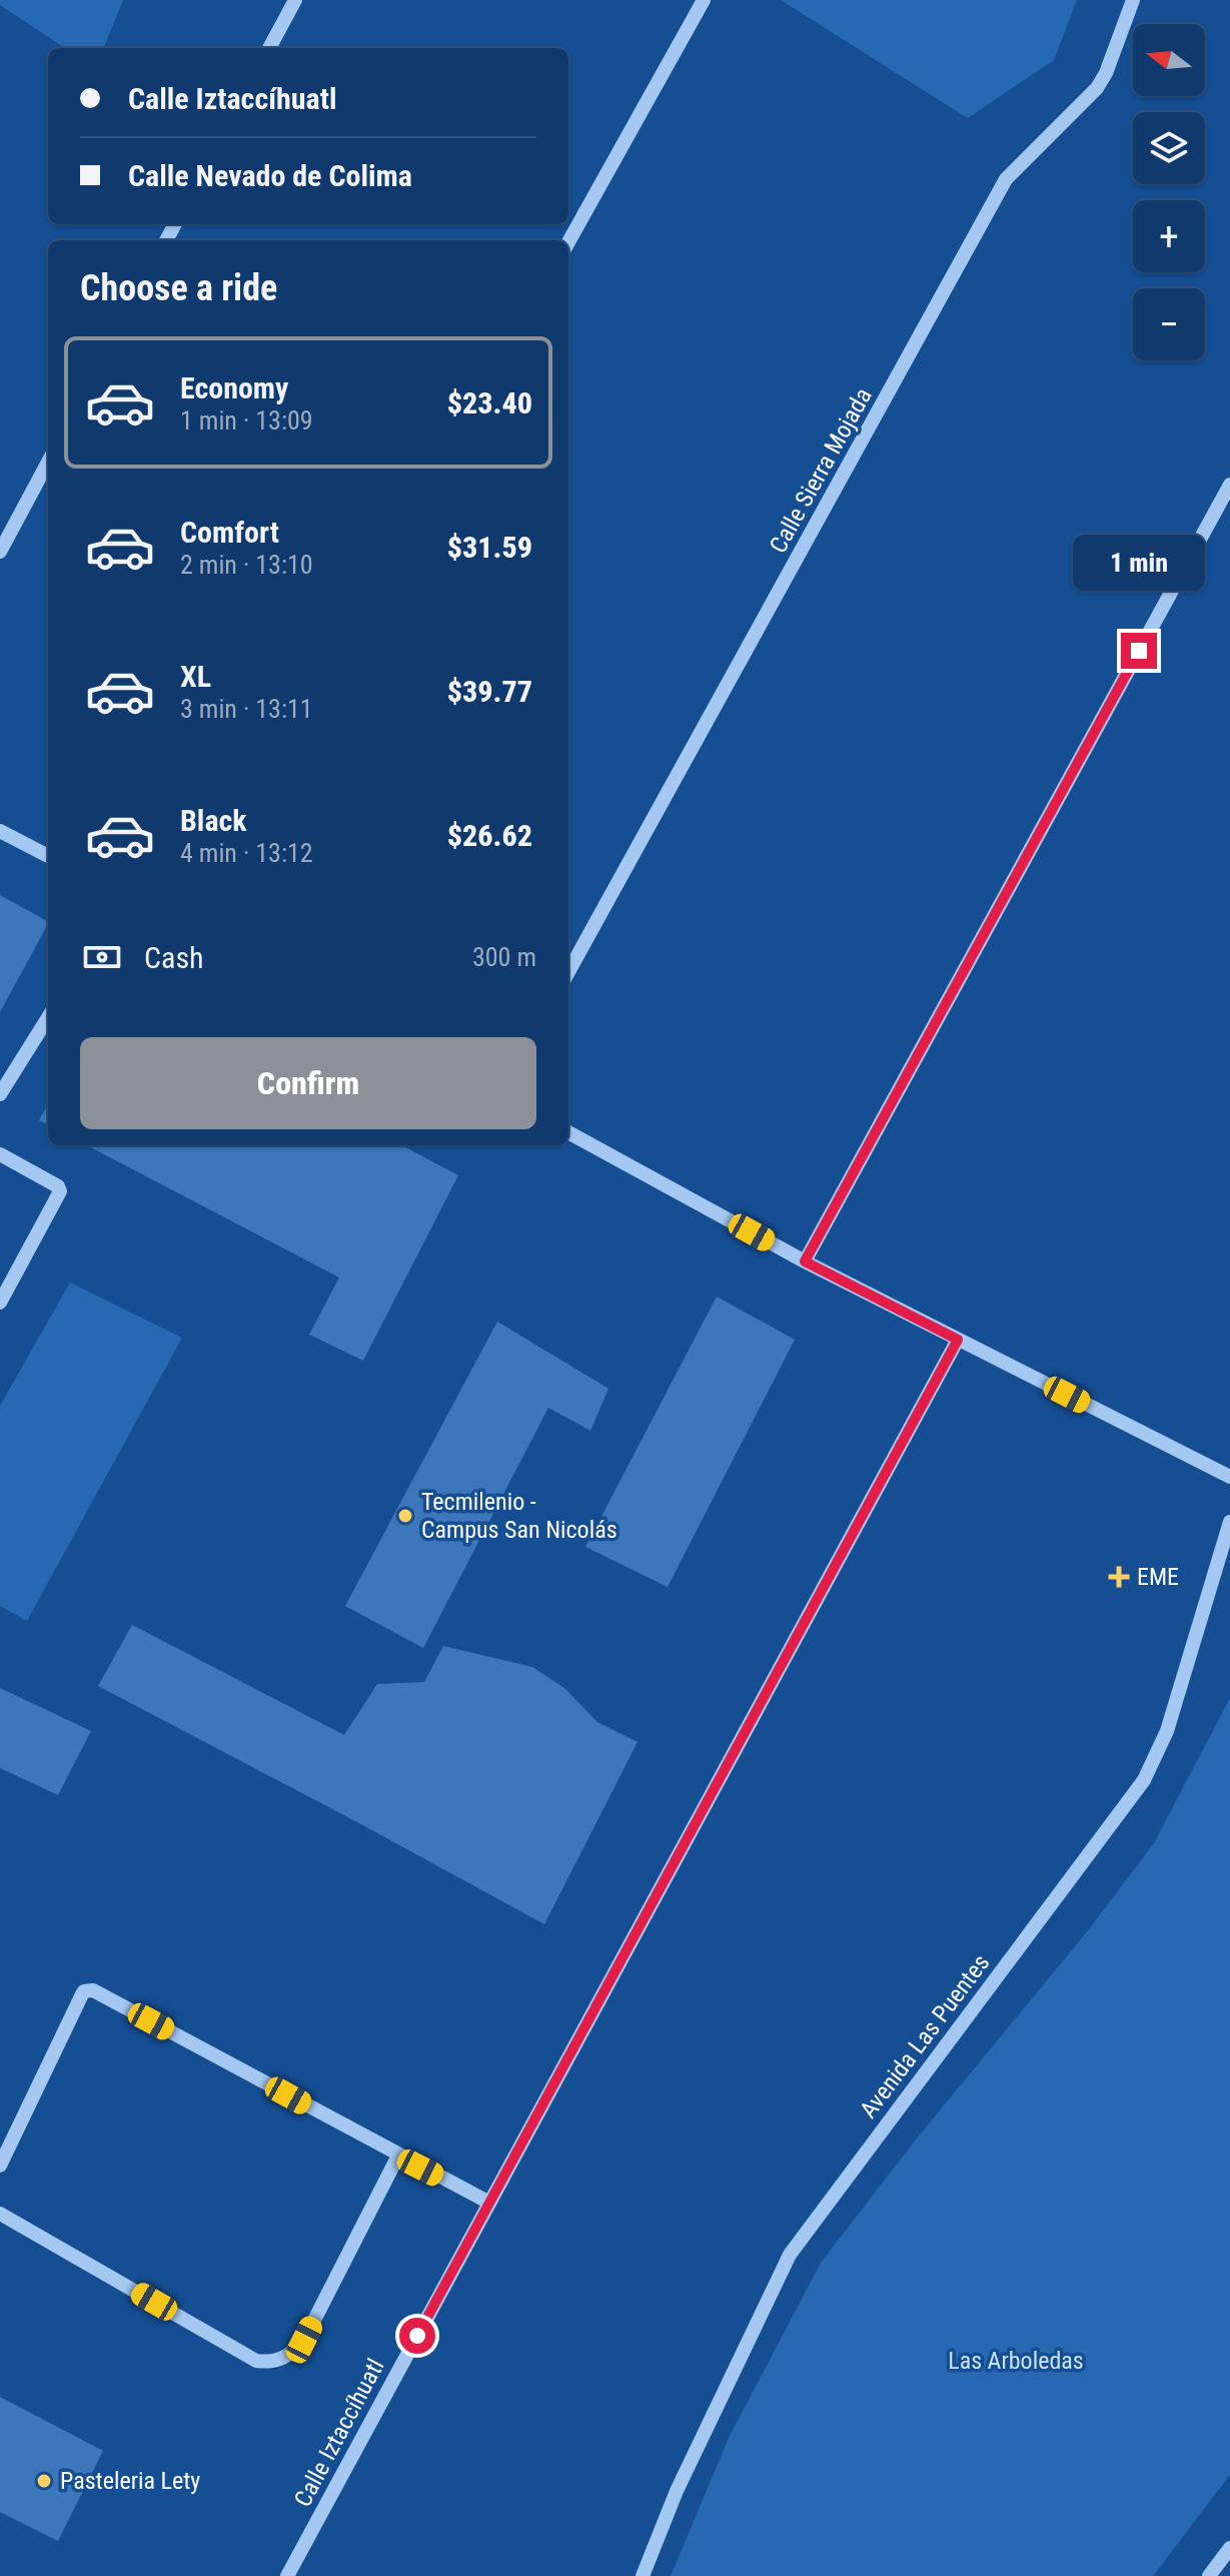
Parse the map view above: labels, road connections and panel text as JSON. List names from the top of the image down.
{
  "streets": {
    "street": ["Calle Sierra Mojada", "Avenida Las Puentes", "Calle Iztaccíhuatl"]
  },
  "parks": ["Las Arboledas"],
  "places": {
    "other": ["Tecmilenio - Campus San Nicolás", "Pasteleria Lety"],
    "health": ["EME"]
  },
  "north": "left",
  "page": {
    "map_buttons": ["+", "−"],
    "banner": ["Calle Iztaccíhuatl", "Calle Nevado de Colima"],
    "heading": "Choose a ride",
    "list": [
      {
        "name": "Economy",
        "note": "1 min · 13:09",
        "value": "$23.40"
      },
      {
        "name": "Comfort",
        "note": "2 min · 13:10",
        "value": "$31.59"
      },
      {
        "name": "XL",
        "note": "3 min · 13:11",
        "value": "$39.77"
      },
      {
        "name": "Black",
        "note": "4 min · 13:12",
        "value": "$26.62"
      }
    ],
    "bubble": "1 min",
    "pay": ["Cash", "300 m"],
    "buttons": "Confirm"
  }
}
